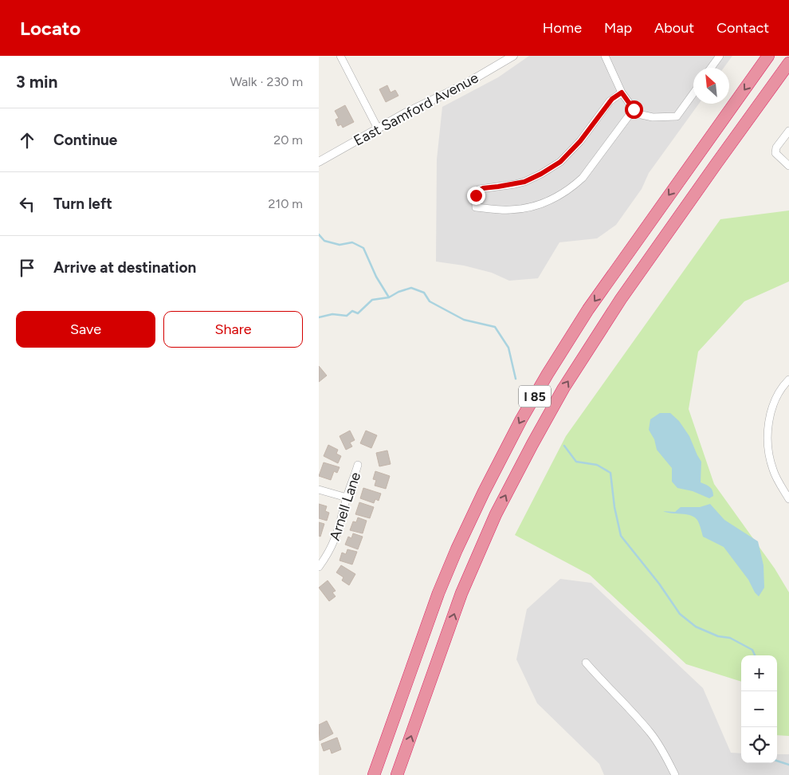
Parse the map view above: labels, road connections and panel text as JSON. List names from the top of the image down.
{
  "streets": {
    "highway": ["I 85"],
    "street": ["East Samford Avenue", "Arnell Lane"]
  },
  "north": "top left",
  "page": {
    "header": "Locato",
    "nav": [
      "Home",
      "Map",
      "About",
      "Contact"
    ],
    "heading": ["3 min", "Walk · 230 m"],
    "list": [
      ["Continue", "20 m"],
      ["Turn left", "210 m"],
      "Arrive at destination"
    ],
    "buttons": ["Save", "Share"],
    "map_buttons": ["+", "−"]
  }
}
